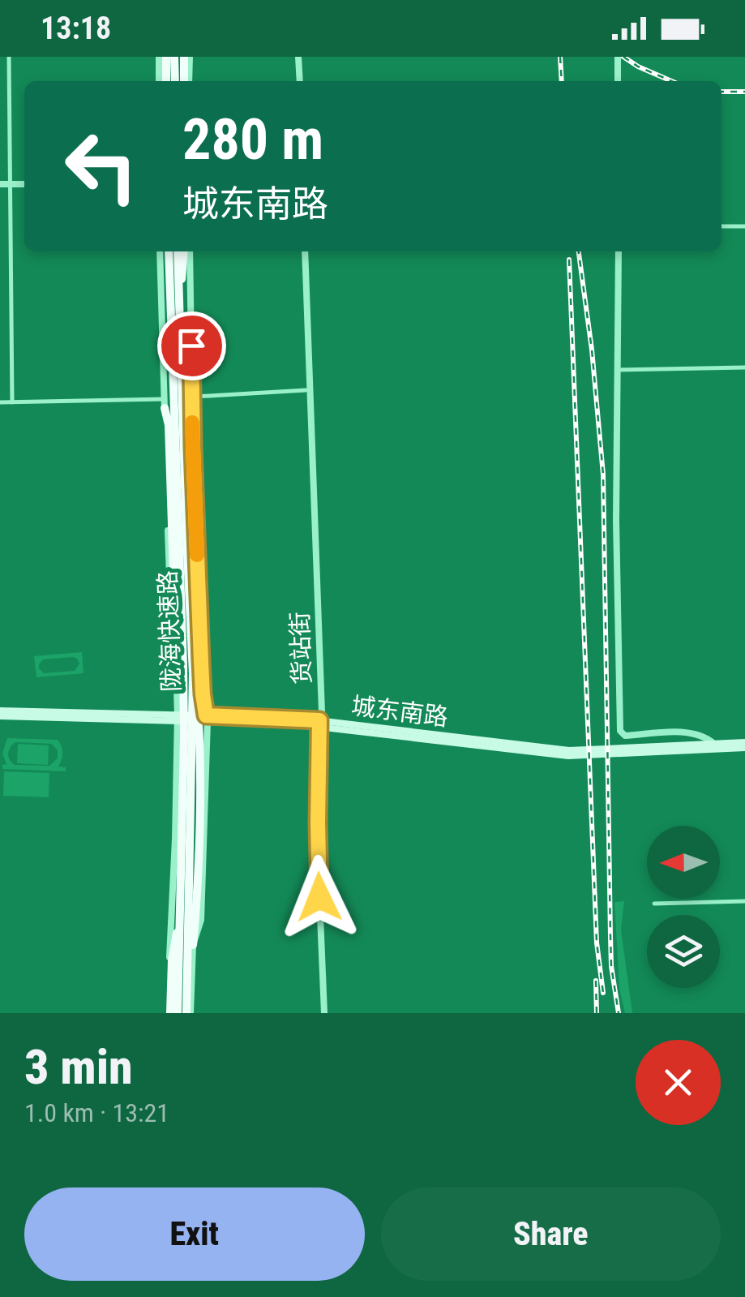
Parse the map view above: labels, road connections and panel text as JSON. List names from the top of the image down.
{
  "streets": {
    "highway": ["陇海快速路"],
    "main road": ["城东南路"],
    "street": ["货站街"]
  },
  "crossings": [
    ["货站街", "城东南路"]
  ],
  "north": "left",
  "page": {
    "status": "13:18",
    "turn": ["280 m", "城东南路"],
    "heading": ["3 min", "1.0 km · 13:21"],
    "buttons": ["Exit", "Share"]
  }
}
